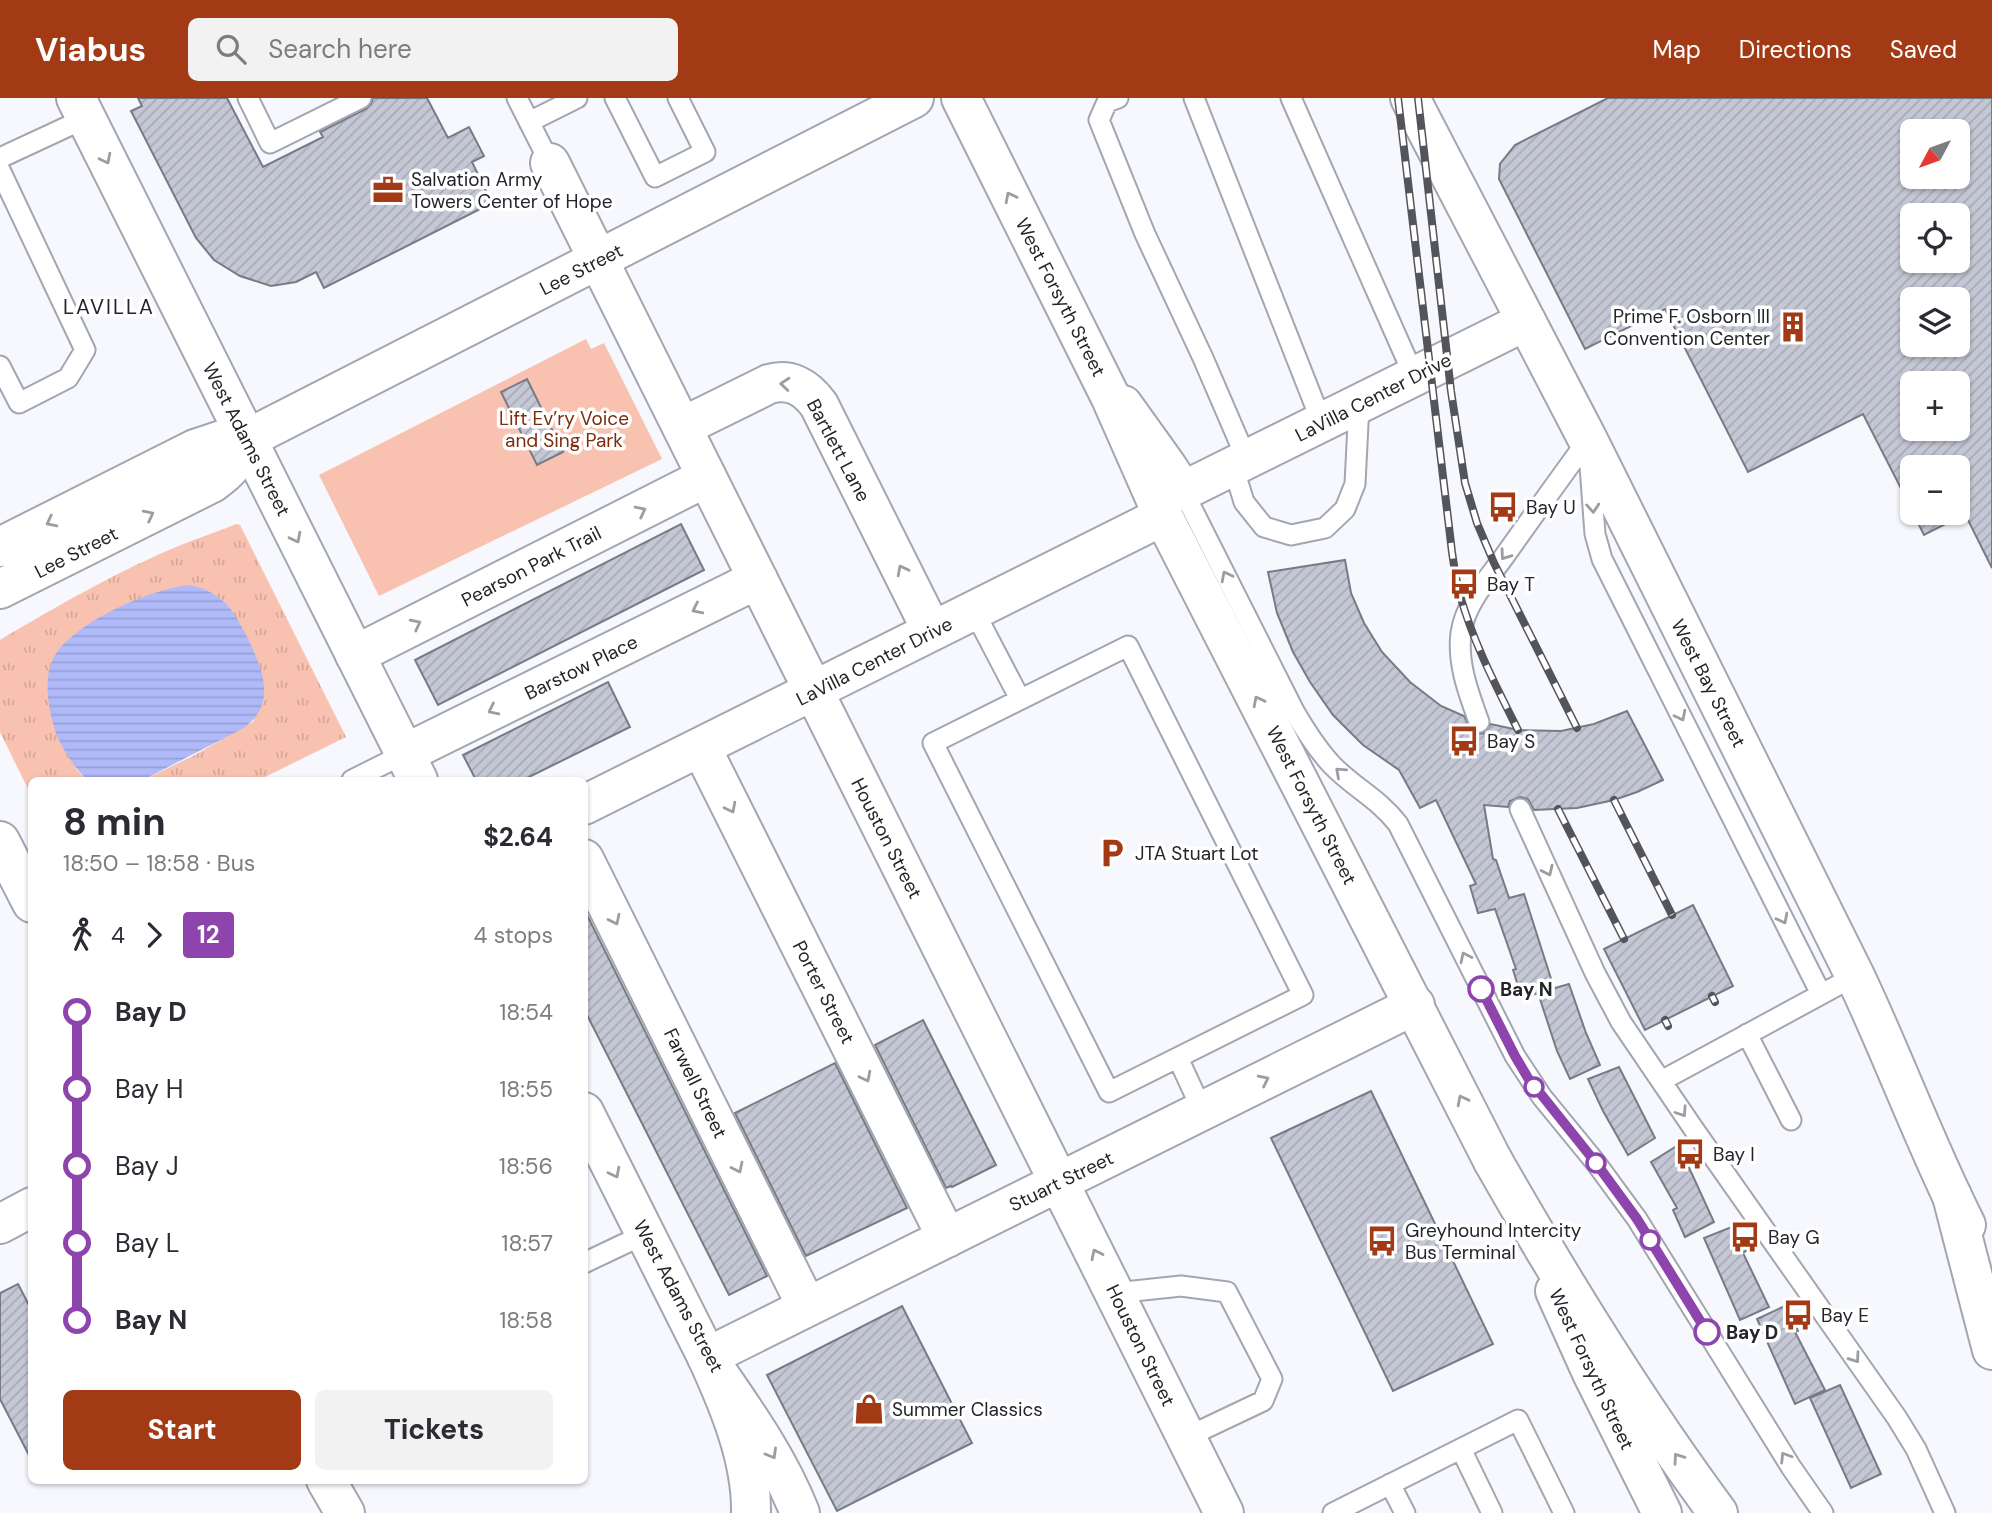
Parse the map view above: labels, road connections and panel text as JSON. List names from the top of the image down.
{
  "streets": {
    "main road": [
      "Lee Street",
      "West Forsyth Street",
      "LaVilla Center Drive",
      "West Adams Street",
      "Bartlett Lane",
      "Pearson Park Trail",
      "Barstow Place",
      "West Bay Street",
      "Houston Street",
      "Porter Street",
      "Farwell Street",
      "Stuart Street"
    ]
  },
  "crossings": [
    ["Lee Street", "West Adams Street"],
    ["Lee Street", "Houston Street"],
    ["West Forsyth Street", "LaVilla Center Drive"],
    ["West Forsyth Street", "Stuart Street"],
    ["LaVilla Center Drive", "Bartlett Lane"],
    ["LaVilla Center Drive", "West Bay Street"],
    ["LaVilla Center Drive", "Houston Street"],
    ["LaVilla Center Drive", "Porter Street"],
    ["West Adams Street", "Pearson Park Trail"],
    ["West Adams Street", "Barstow Place"],
    ["West Adams Street", "Stuart Street"],
    ["Bartlett Lane", "Houston Street"],
    ["Pearson Park Trail", "Houston Street"],
    ["Barstow Place", "Houston Street"],
    ["Houston Street", "Stuart Street"],
    ["Porter Street", "Stuart Street"],
    ["Farwell Street", "Stuart Street"]
  ],
  "one_way": [
    "West Forsyth Street",
    "West Adams Street",
    "Pearson Park Trail",
    "Barstow Place",
    "Porter Street",
    "Farwell Street"
  ],
  "districts": ["LAVILLA"],
  "parks": ["Lift Ev’ry Voice and Sing Park"],
  "places": {
    "office": ["Salvation Army Towers Center of Hope"],
    "building": ["Prime F. Osborn III Convention Center"],
    "bus stop": [
      "Bay U",
      "Bay T",
      "Bay S",
      "Bay I",
      "Bay G",
      "Greyhound Intercity Bus Terminal",
      "Bay E"
    ],
    "parking": ["JTA Stuart Lot"],
    "other": ["Bay N", "Bay D"],
    "shop": ["Summer Classics"]
  },
  "lines": ["bus line 12"],
  "north": "bottom left",
  "page": {
    "header": "Viabus",
    "search": "Search here",
    "nav": ["Map", "Directions", "Saved"],
    "map_buttons": ["+", "−"],
    "heading": ["8 min", "18:50 – 18:58 · Bus", "$2.64"],
    "legs": ["4", "12", "4 stops"],
    "list": [
      {
        "name": "Bay D",
        "value": "18:54"
      },
      {
        "name": "Bay H",
        "value": "18:55"
      },
      {
        "name": "Bay J",
        "value": "18:56"
      },
      {
        "name": "Bay L",
        "value": "18:57"
      },
      {
        "name": "Bay N",
        "value": "18:58"
      }
    ],
    "buttons": ["Start", "Tickets"]
  }
}
